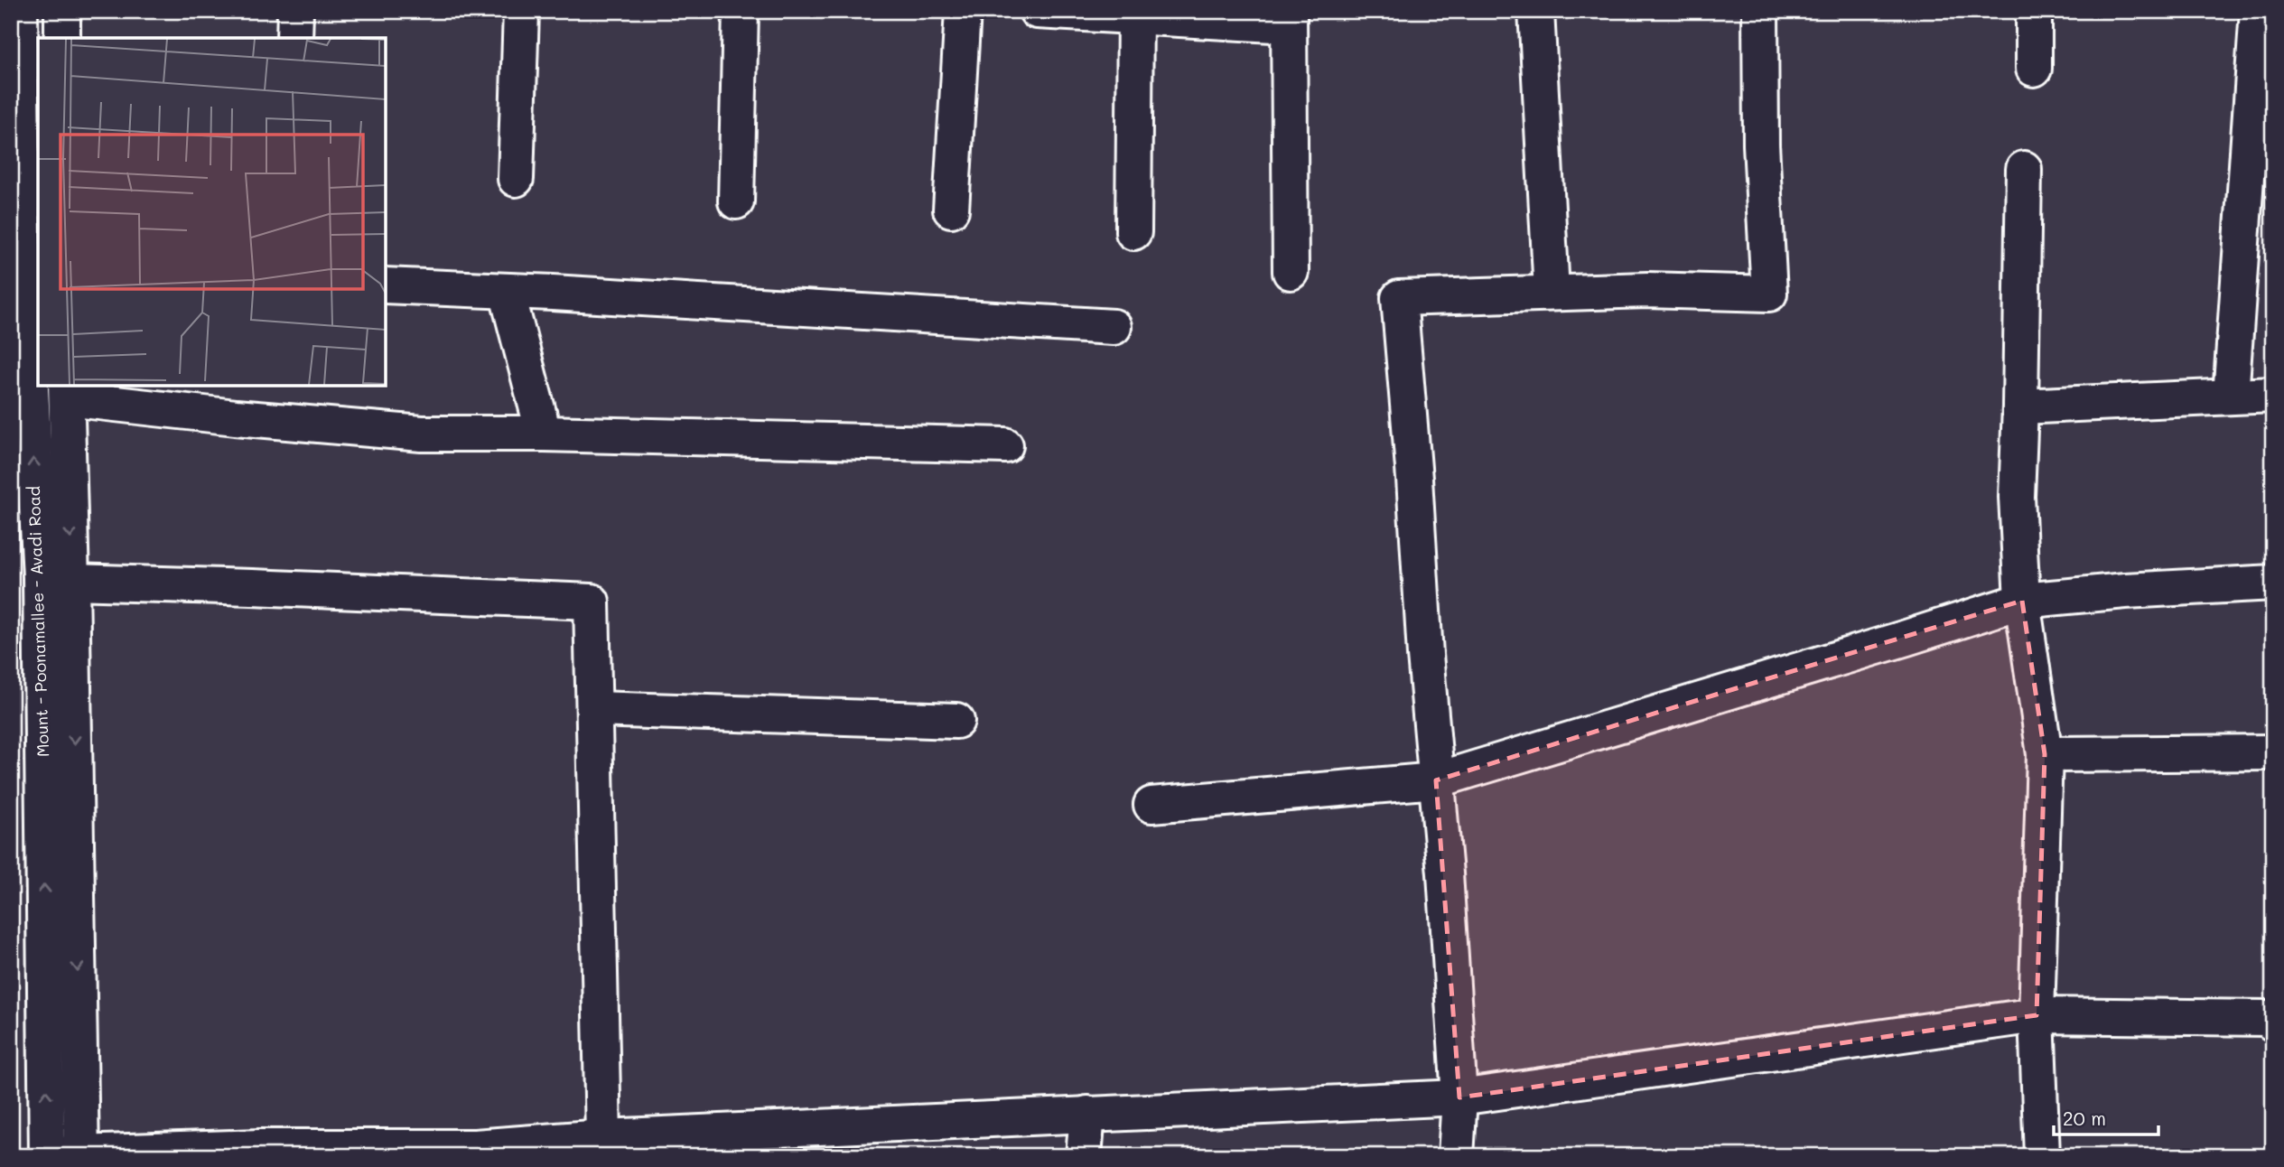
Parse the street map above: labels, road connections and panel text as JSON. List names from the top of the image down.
{
  "streets": {
    "street": ["Mount - Poonamallee - Avadi Road"]
  },
  "scale_bar": "20 m"
}
